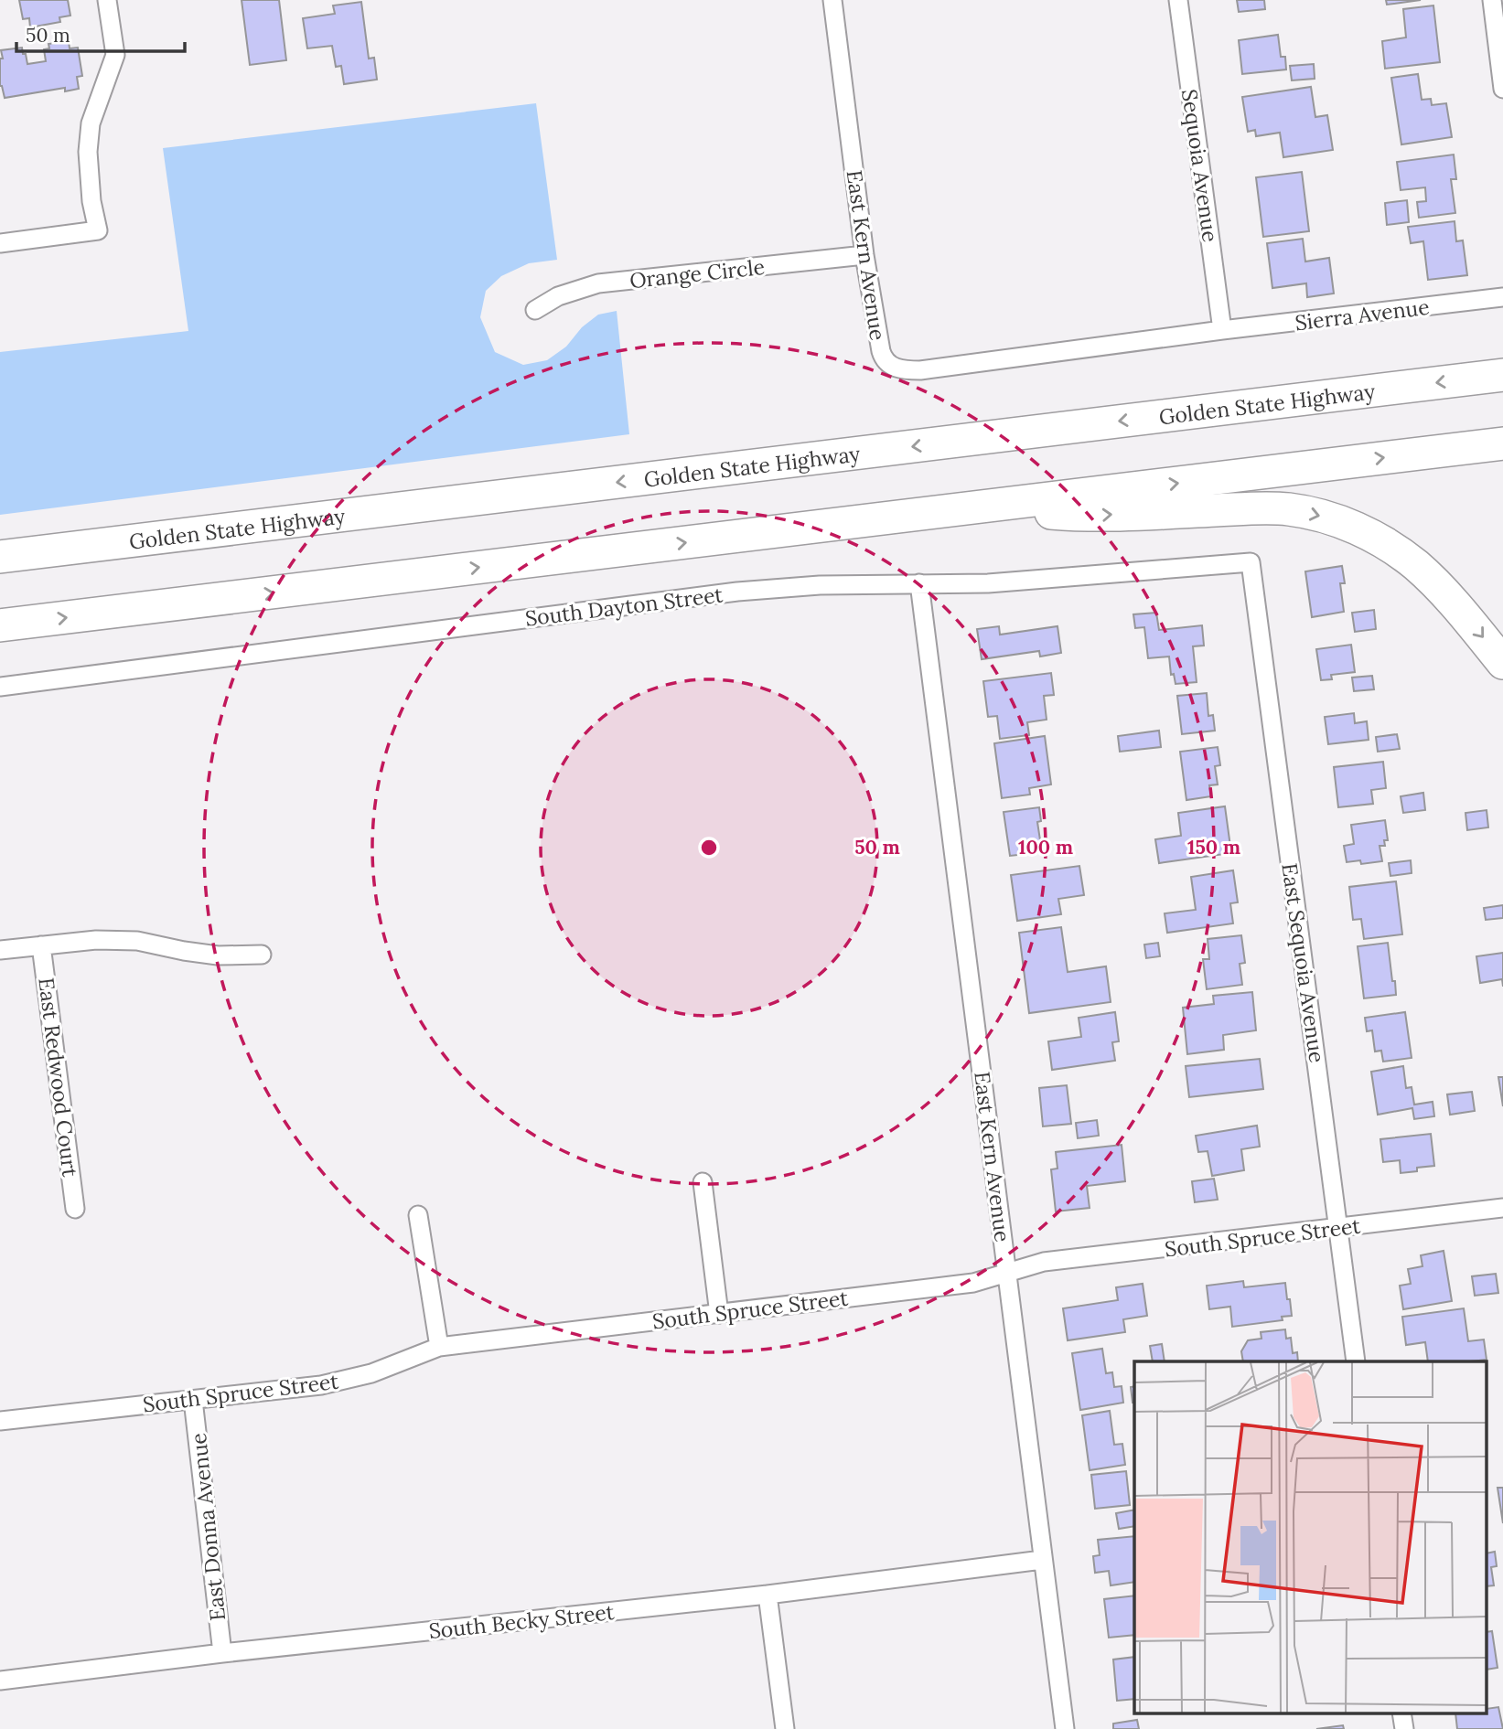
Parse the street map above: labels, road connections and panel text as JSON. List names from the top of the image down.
{
  "streets": {
    "highway": ["Golden State Highway"],
    "street": [
      "Sequoia Avenue",
      "East Kern Avenue",
      "Orange Circle",
      "Sierra Avenue",
      "South Dayton Street",
      "East Sequoia Avenue",
      "East Redwood Court",
      "South Spruce Street",
      "East Donna Avenue",
      "South Becky Street"
    ]
  },
  "crossings": [
    ["Sequoia Avenue", "East Kern Avenue"],
    ["Sequoia Avenue", "Sierra Avenue"],
    ["East Kern Avenue", "Orange Circle"],
    ["East Kern Avenue", "Sierra Avenue"],
    ["East Kern Avenue", "South Dayton Street"],
    ["East Kern Avenue", "South Spruce Street"],
    ["East Kern Avenue", "South Becky Street"],
    ["South Dayton Street", "East Sequoia Avenue"],
    ["East Sequoia Avenue", "South Spruce Street"],
    ["South Spruce Street", "East Donna Avenue"],
    ["East Donna Avenue", "South Becky Street"]
  ],
  "scale_bar": "50 m",
  "rings": ["50 m", "100 m", "150 m"]
}
